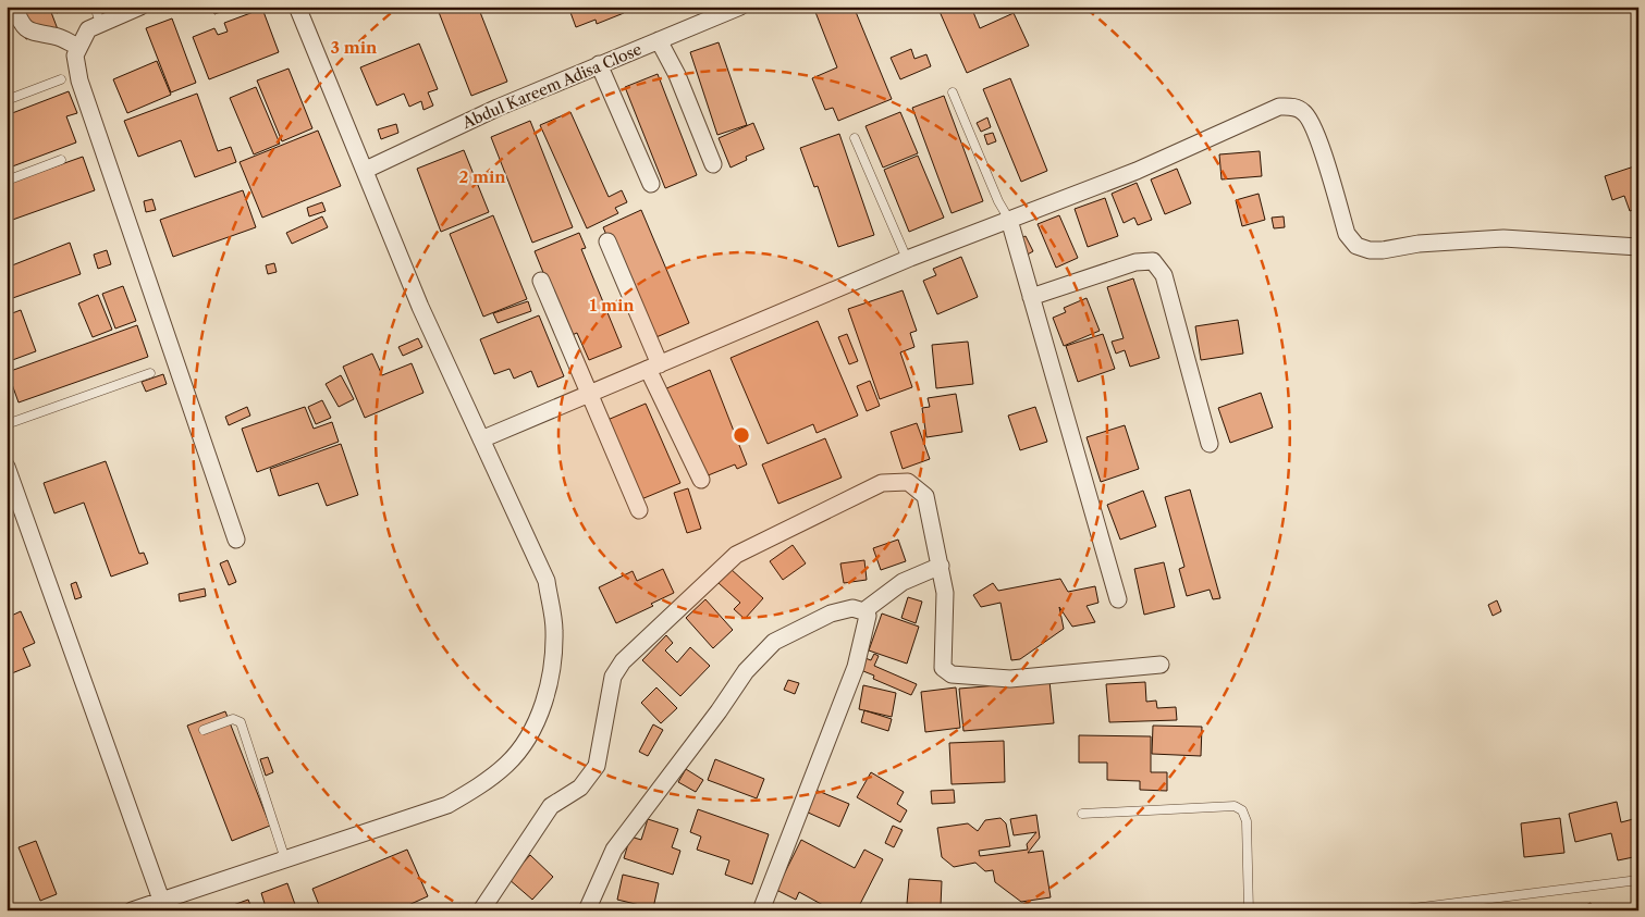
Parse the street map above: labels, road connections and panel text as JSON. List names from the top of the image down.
{
  "streets": {
    "street": ["Abdul Kareem Adisa Close"]
  },
  "rings": ["3 min", "2 min", "1 min"]
}
